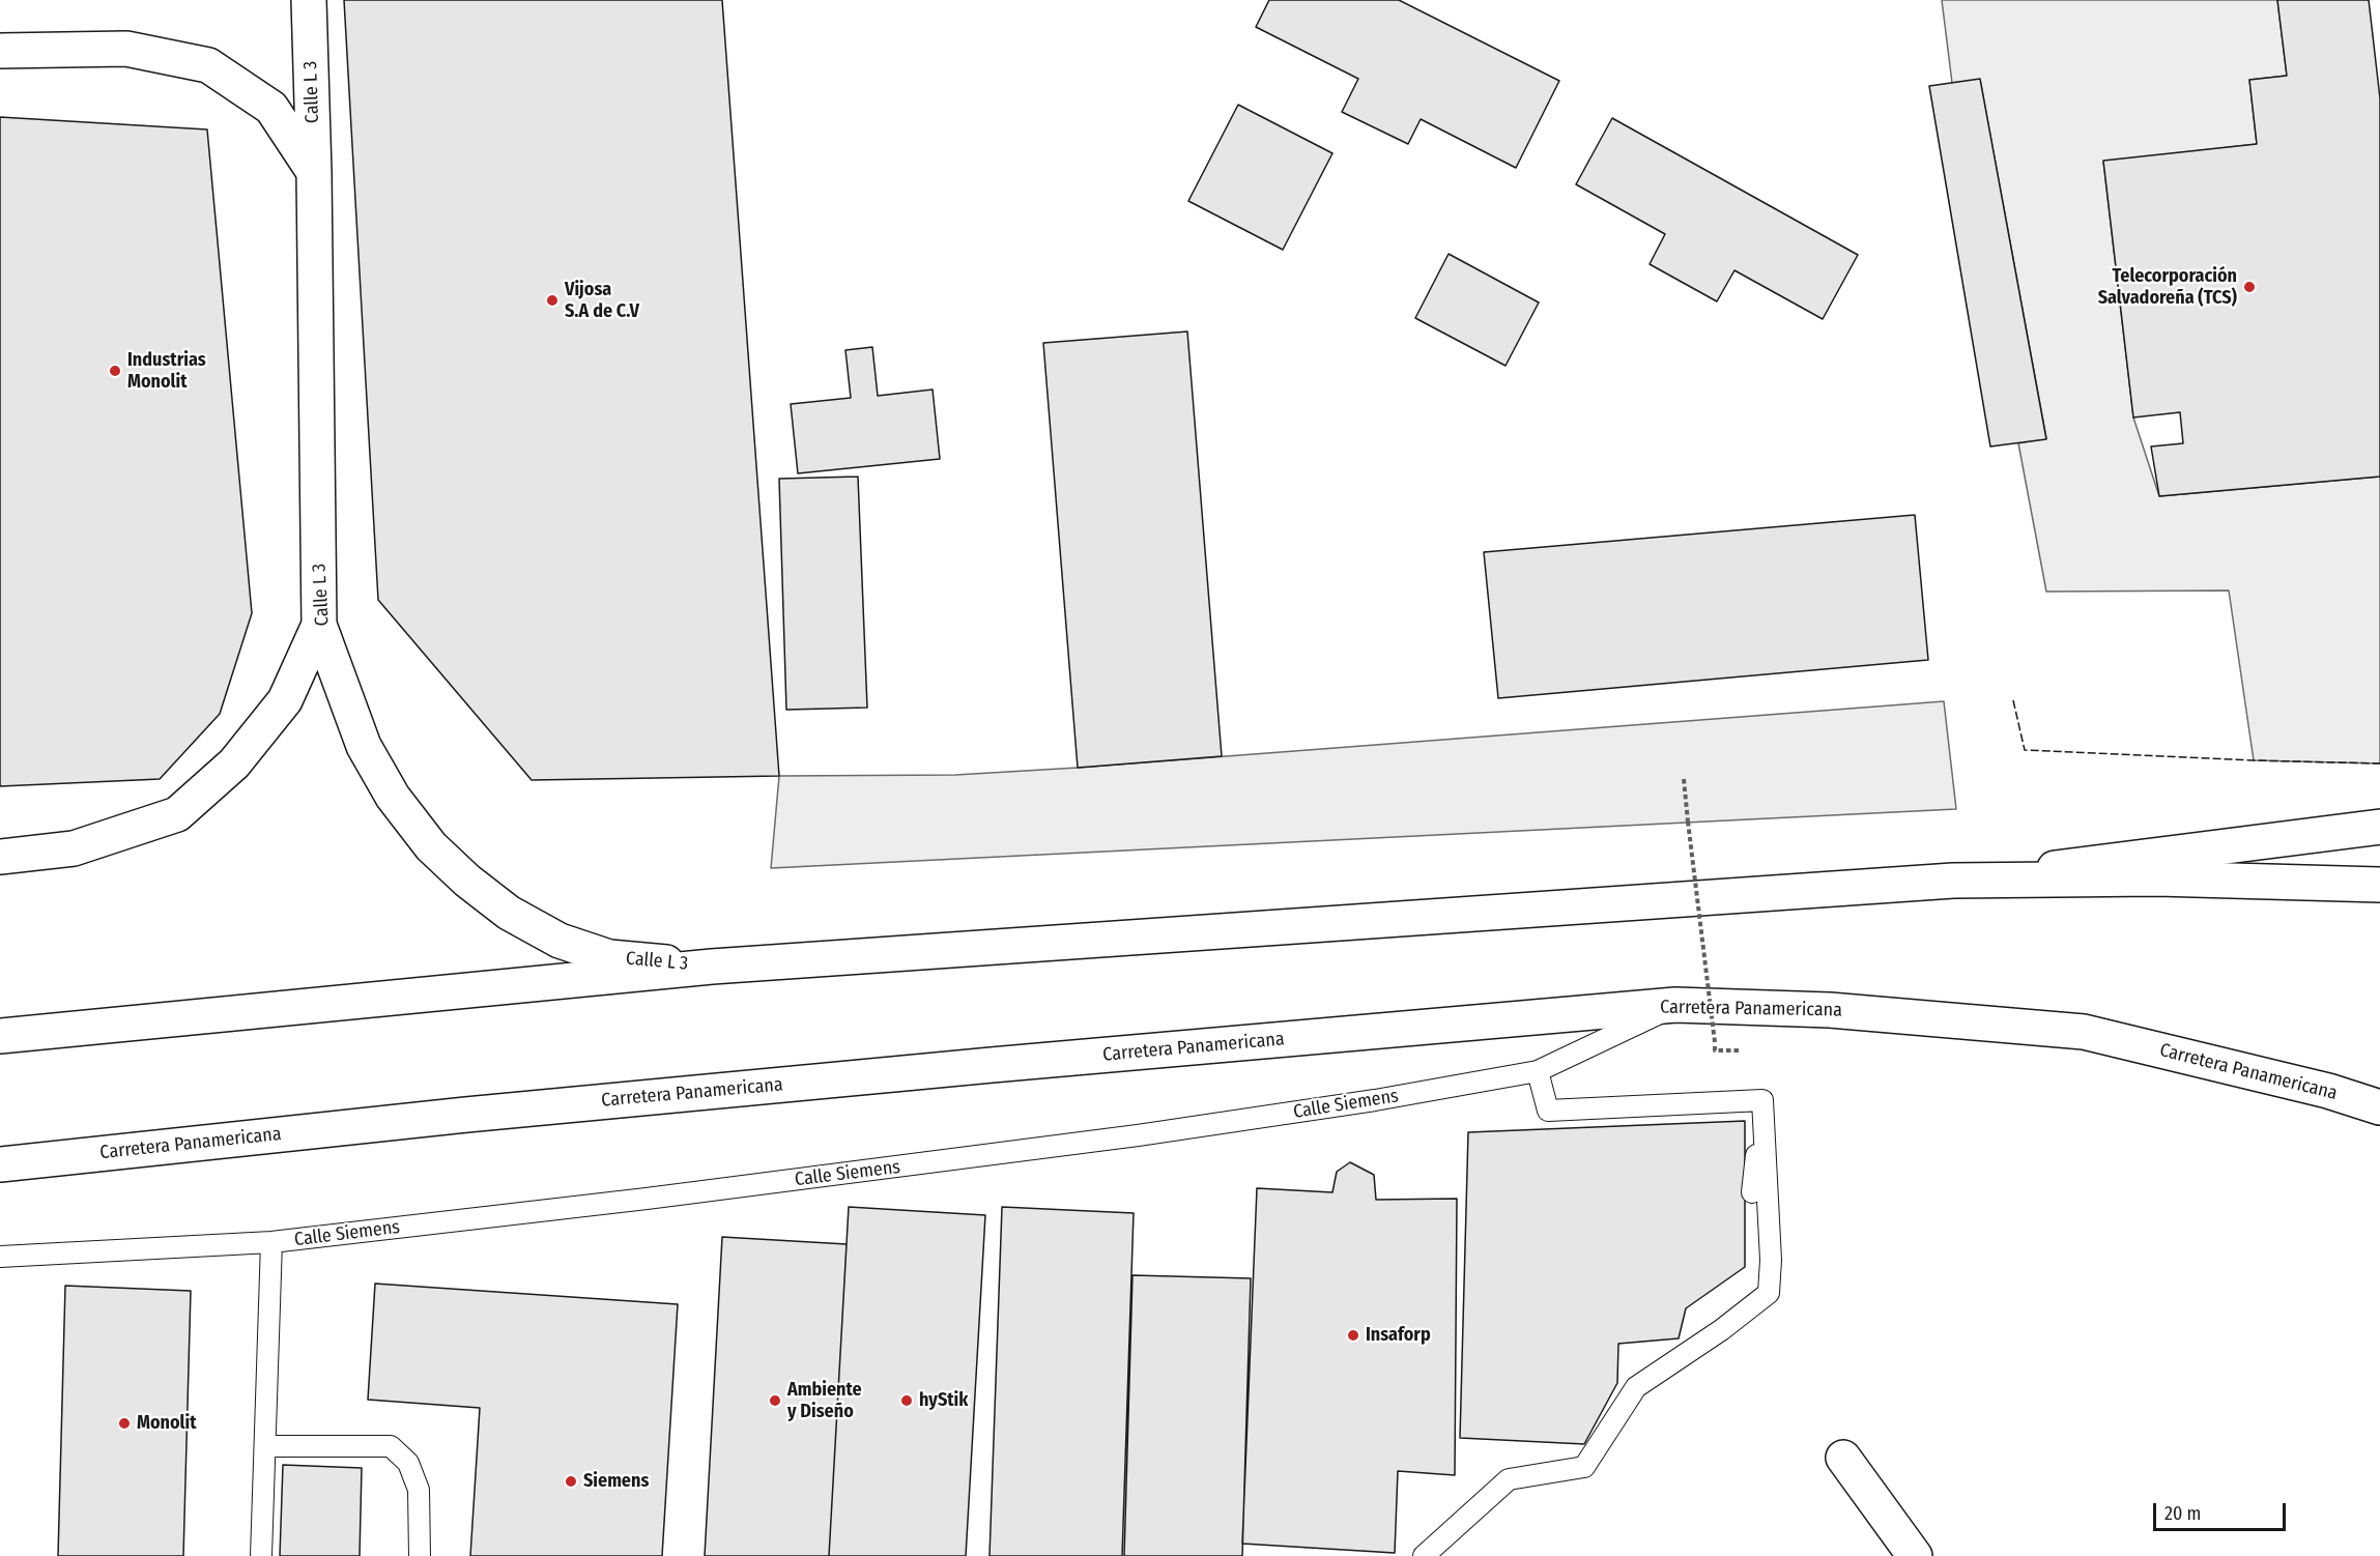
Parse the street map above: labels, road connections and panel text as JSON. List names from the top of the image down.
{
  "streets": {
    "main road": ["Calle L 3", "Carretera Panamericana"],
    "lane": ["Calle Siemens"]
  },
  "crossings": [
    ["Carretera Panamericana", "Calle Siemens"]
  ],
  "places": [
    "Telecorporación Salvadoreña (TCS)",
    "Vijosa S.A de C.V",
    "Industrias Monolit",
    "Insaforp",
    "Ambiente y Diseño",
    "hyStik",
    "Monolit",
    "Siemens"
  ],
  "scale_bar": "20 m"
}
